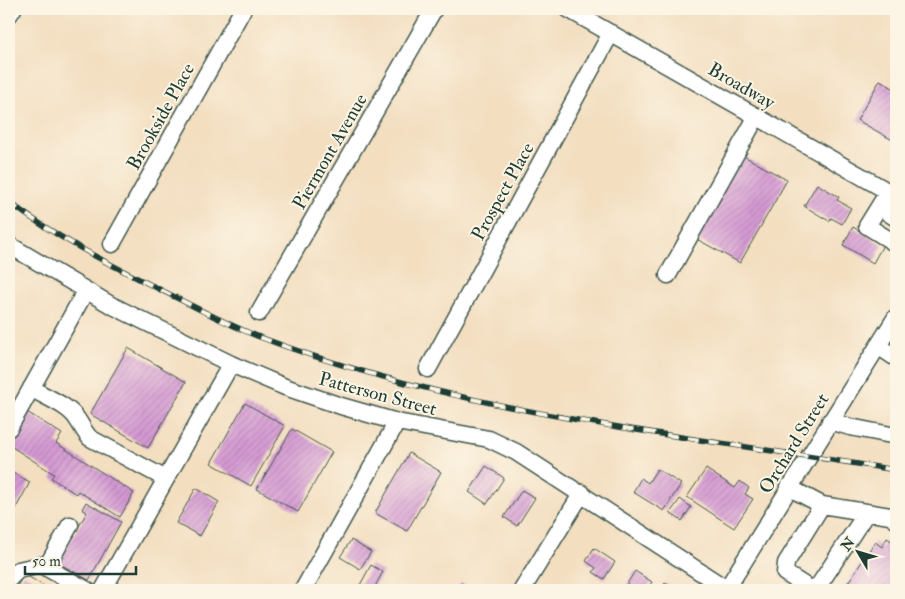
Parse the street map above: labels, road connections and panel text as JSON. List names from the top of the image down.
{
  "streets": {
    "street": [
      "Broadway",
      "Brookside Place",
      "Piermont Avenue",
      "Prospect Place",
      "Patterson Street",
      "Orchard Street"
    ]
  },
  "crossings": [
    ["Broadway", "Prospect Place"],
    ["Patterson Street", "Orchard Street"]
  ],
  "scale_bar": "50 m",
  "north": "top left"
}
